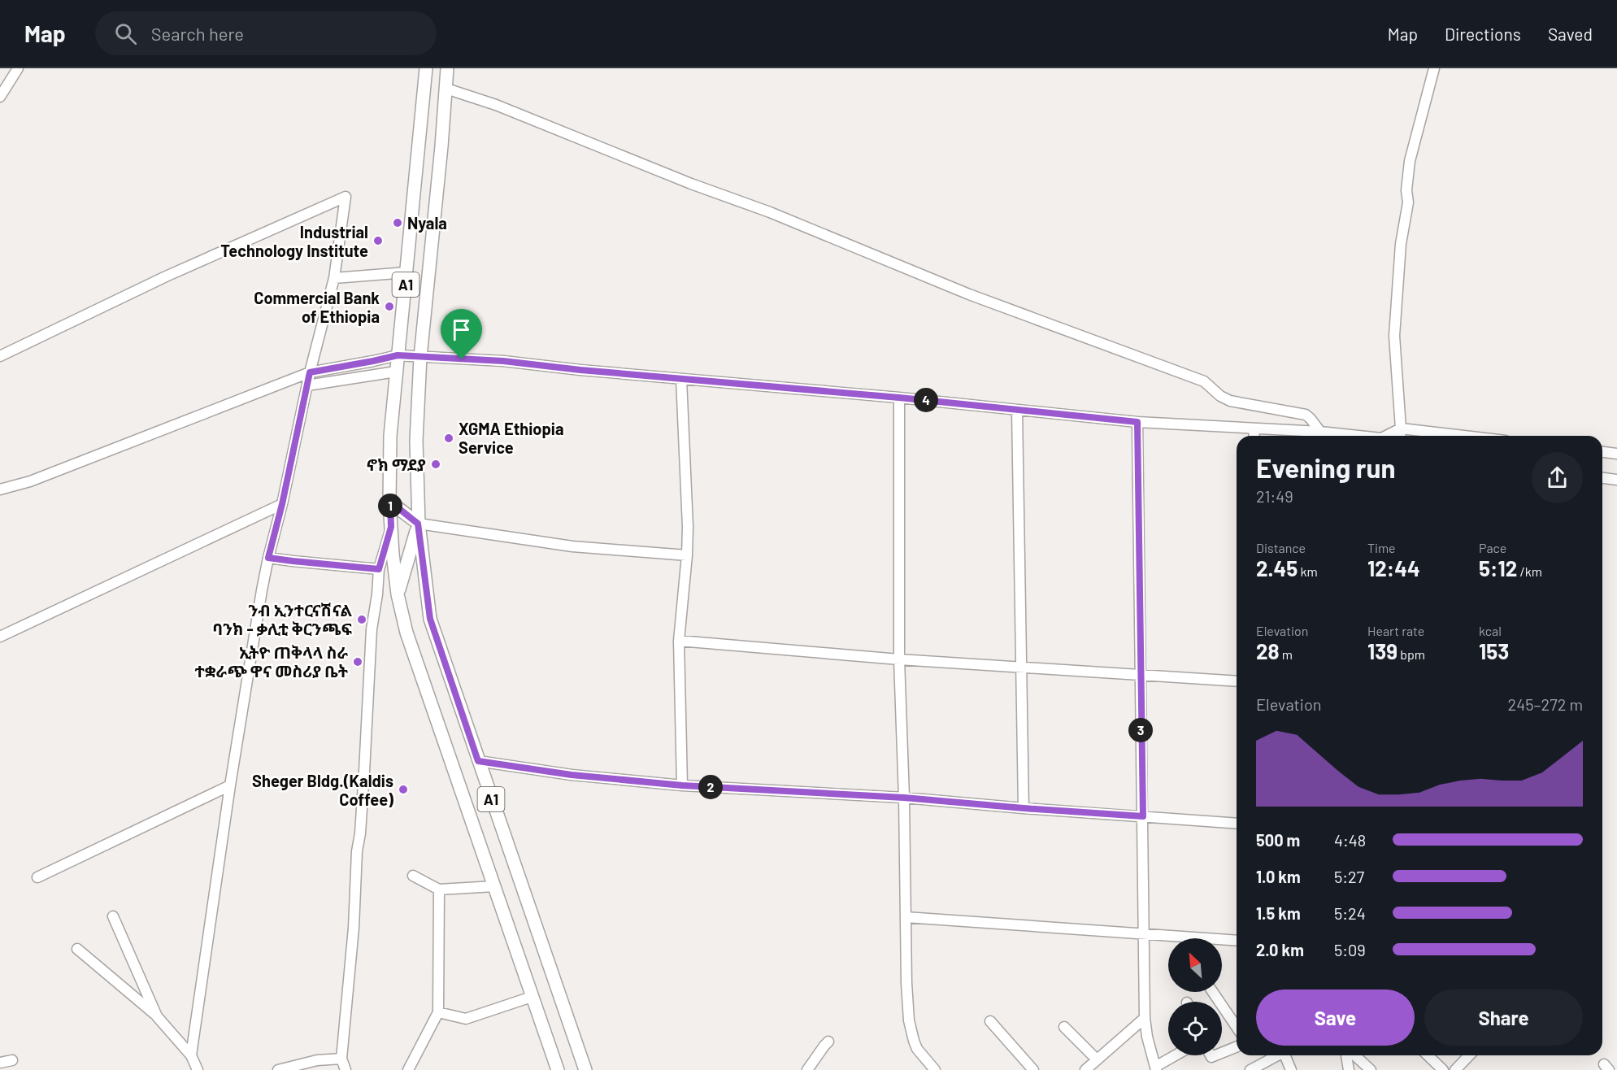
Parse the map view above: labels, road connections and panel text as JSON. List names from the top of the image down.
{
  "streets": {
    "main road": ["A1"]
  },
  "places": [
    "Nyala",
    "Industrial Technology Institute",
    "Commercial Bank of Ethiopia",
    "XGMA Ethiopia Service",
    "ኖክ ማደያ",
    "ንብ ኢንተርናሽናል ባንክ - ቃሊቲ ቅርንጫፍ",
    "ኢትዮ ጠቅላላ ስራ ተቋራጭ ዋና መስሪያ ቤት",
    "Sheger Bldg.(Kaldis Coffee)"
  ],
  "north": "top left",
  "page": {
    "header": "Map",
    "search": "Search here",
    "nav": ["Map", "Directions", "Saved"],
    "pins": [
      "4",
      "1",
      "3",
      "2"
    ],
    "heading": ["Evening run", "21:49"],
    "stats": [
      ["Distance", "2.45 km"],
      ["Time", "12:44"],
      ["Pace", "5:12 /km"],
      ["Elevation", "28 m"],
      ["Heart rate", "139 bpm"],
      ["kcal", "153"]
    ],
    "chart": ["Elevation", "245–272 m"],
    "list": [
      {
        "name": "500 m",
        "note": "4:48"
      },
      {
        "name": "1.0 km",
        "note": "5:27"
      },
      {
        "name": "1.5 km",
        "note": "5:24"
      },
      {
        "name": "2.0 km",
        "note": "5:09"
      }
    ],
    "buttons": ["Save", "Share"]
  }
}
